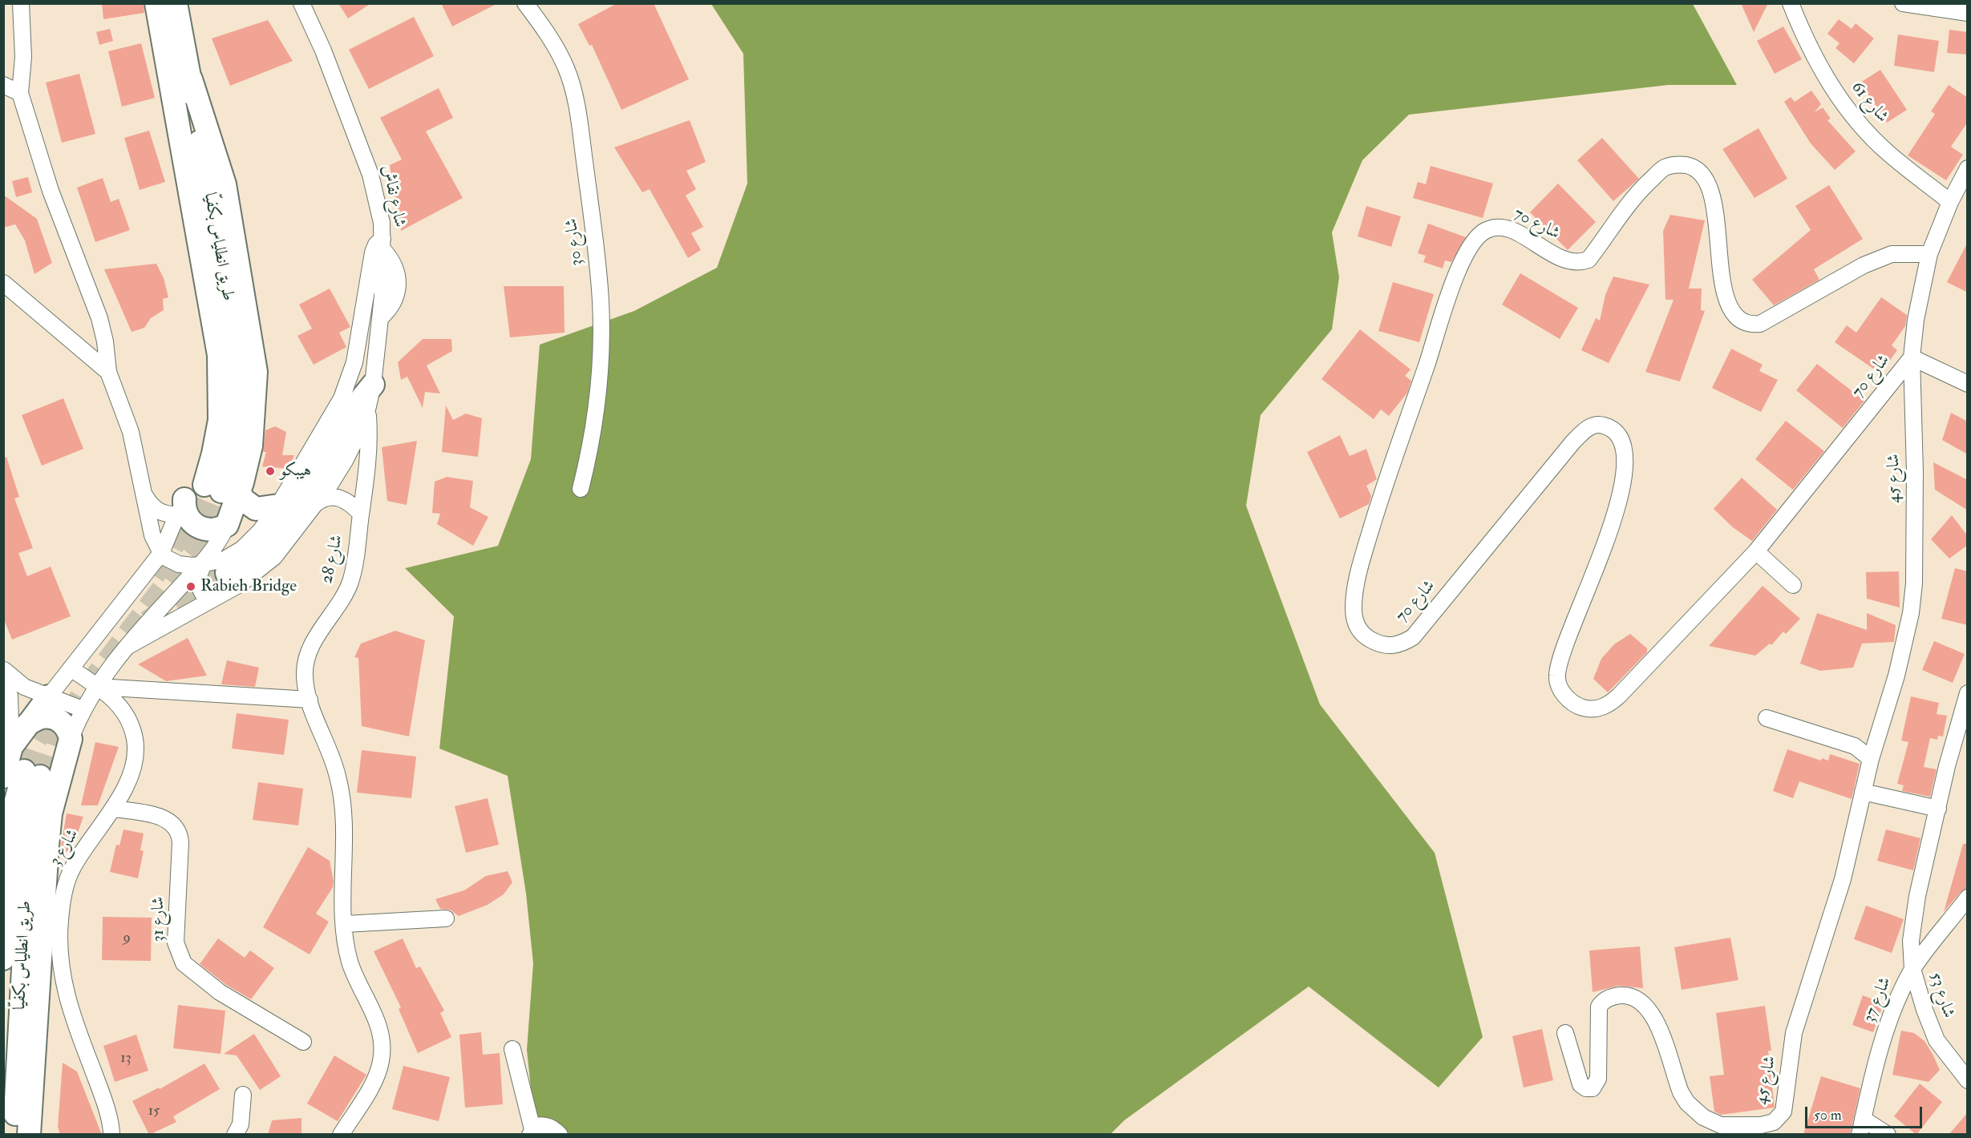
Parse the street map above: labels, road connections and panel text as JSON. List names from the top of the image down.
{
  "streets": {
    "highway": ["طريق انطلياس بكفيّا"],
    "street": [
      "شارع 61",
      "شارع نقاش",
      "شارع 70",
      "شارع 30",
      "شارع 45",
      "شارع 28",
      "شارع 3",
      "شارع 31",
      "شارع 53",
      "شارع 37"
    ]
  },
  "crossings": [
    ["شارع 61", "شارع 45"],
    ["شارع نقاش", "شارع 28"],
    ["شارع 70", "شارع 45"],
    ["شارع 3", "شارع 31"],
    ["شارع 53", "شارع 37"]
  ],
  "places": ["هيبكو", "Rabieh Bridge"],
  "house_numbers": ["9", "13", "15"],
  "scale_bar": "50 m"
}
